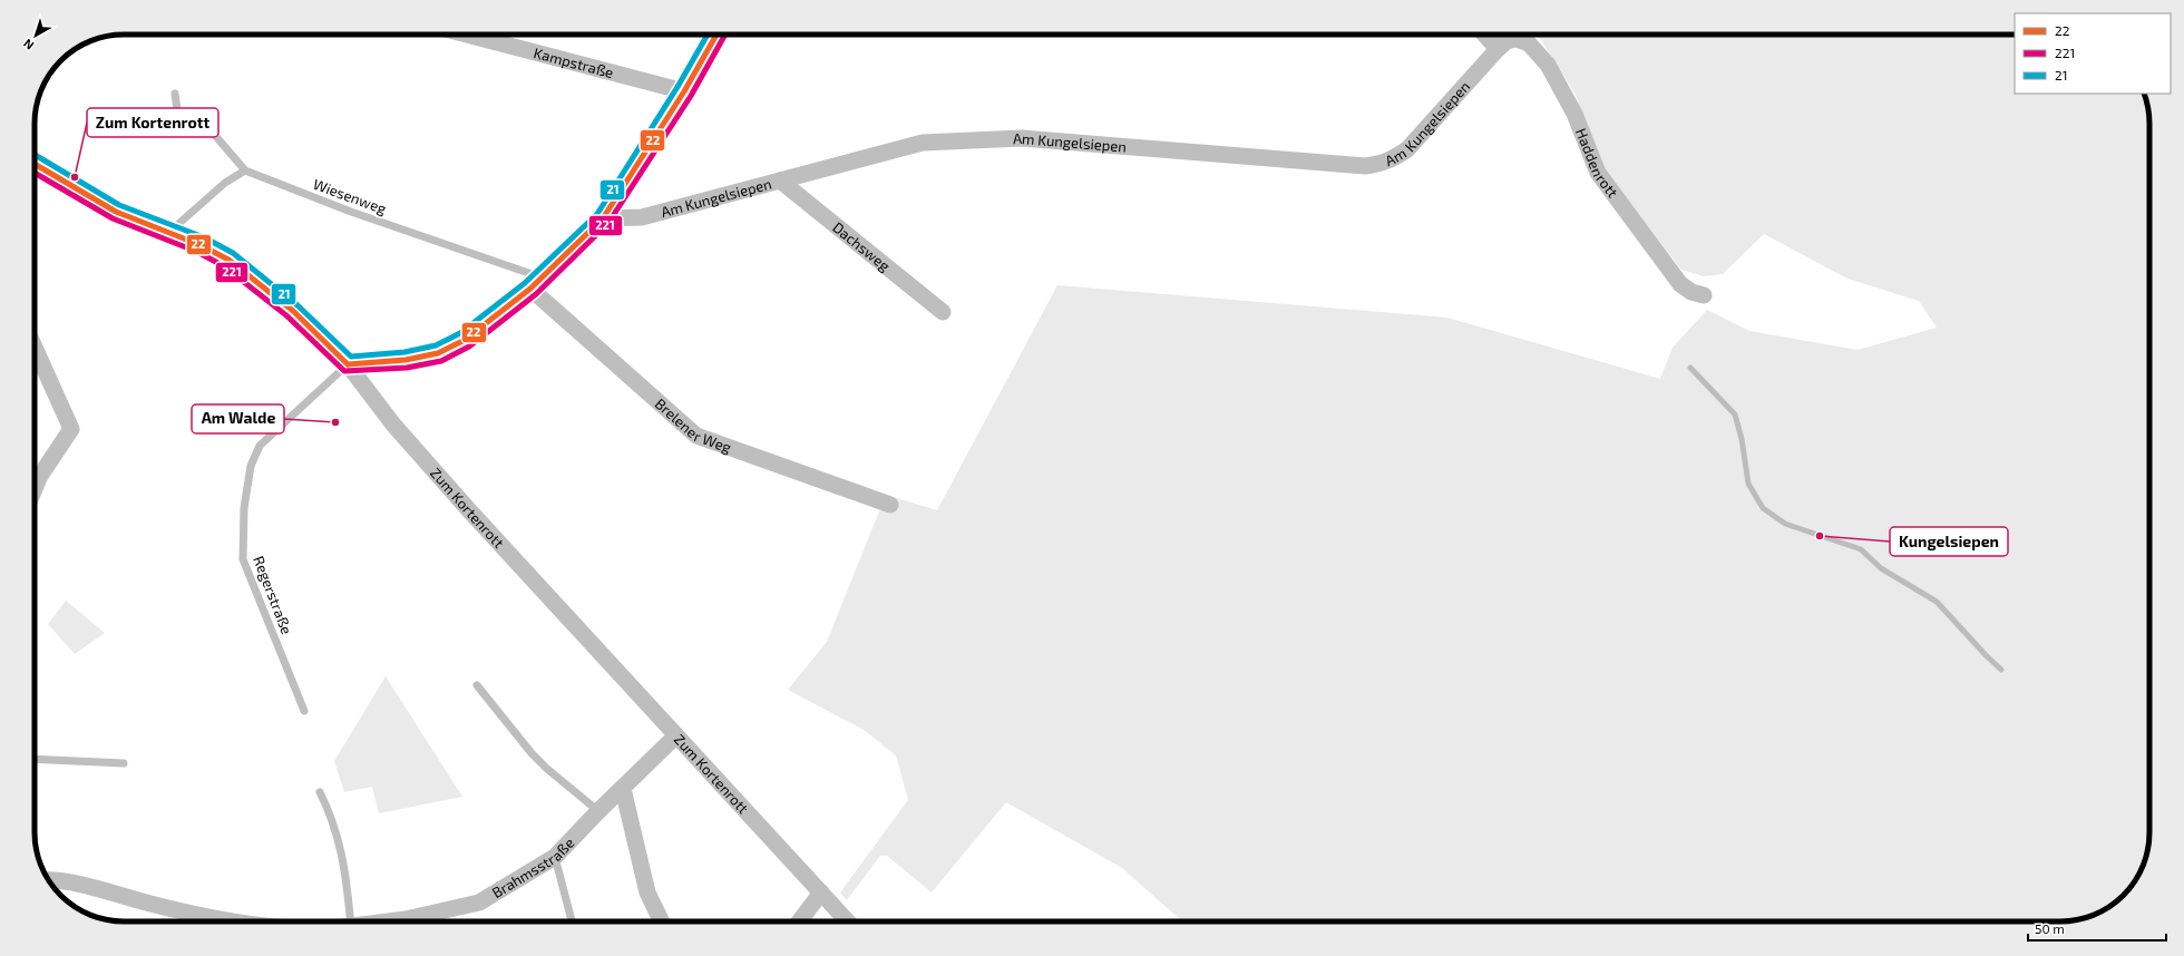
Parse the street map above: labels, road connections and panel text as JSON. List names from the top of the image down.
{
  "streets": {
    "street": [
      "Kampstraße",
      "Am Kungelsiepen",
      "Haddenrott",
      "Dachsweg",
      "Brelener Weg",
      "Zum Kortenrott",
      "Brahmsstraße"
    ],
    "lane": ["Wiesenweg", "Regerstraße"]
  },
  "crossings": [
    ["Am Kungelsiepen", "Haddenrott"],
    ["Am Kungelsiepen", "Dachsweg"],
    ["Wiesenweg", "Brelener Weg"],
    ["Zum Kortenrott", "Regerstraße"],
    ["Zum Kortenrott", "Brahmsstraße"]
  ],
  "places": ["Zum Kortenrott", "Am Walde", "Kungelsiepen"],
  "lines": ["transit line 22", "transit line 221", "transit line 21"],
  "legend": ["22", "221", "21"],
  "scale_bar": "50 m",
  "north": "bottom left"
}
